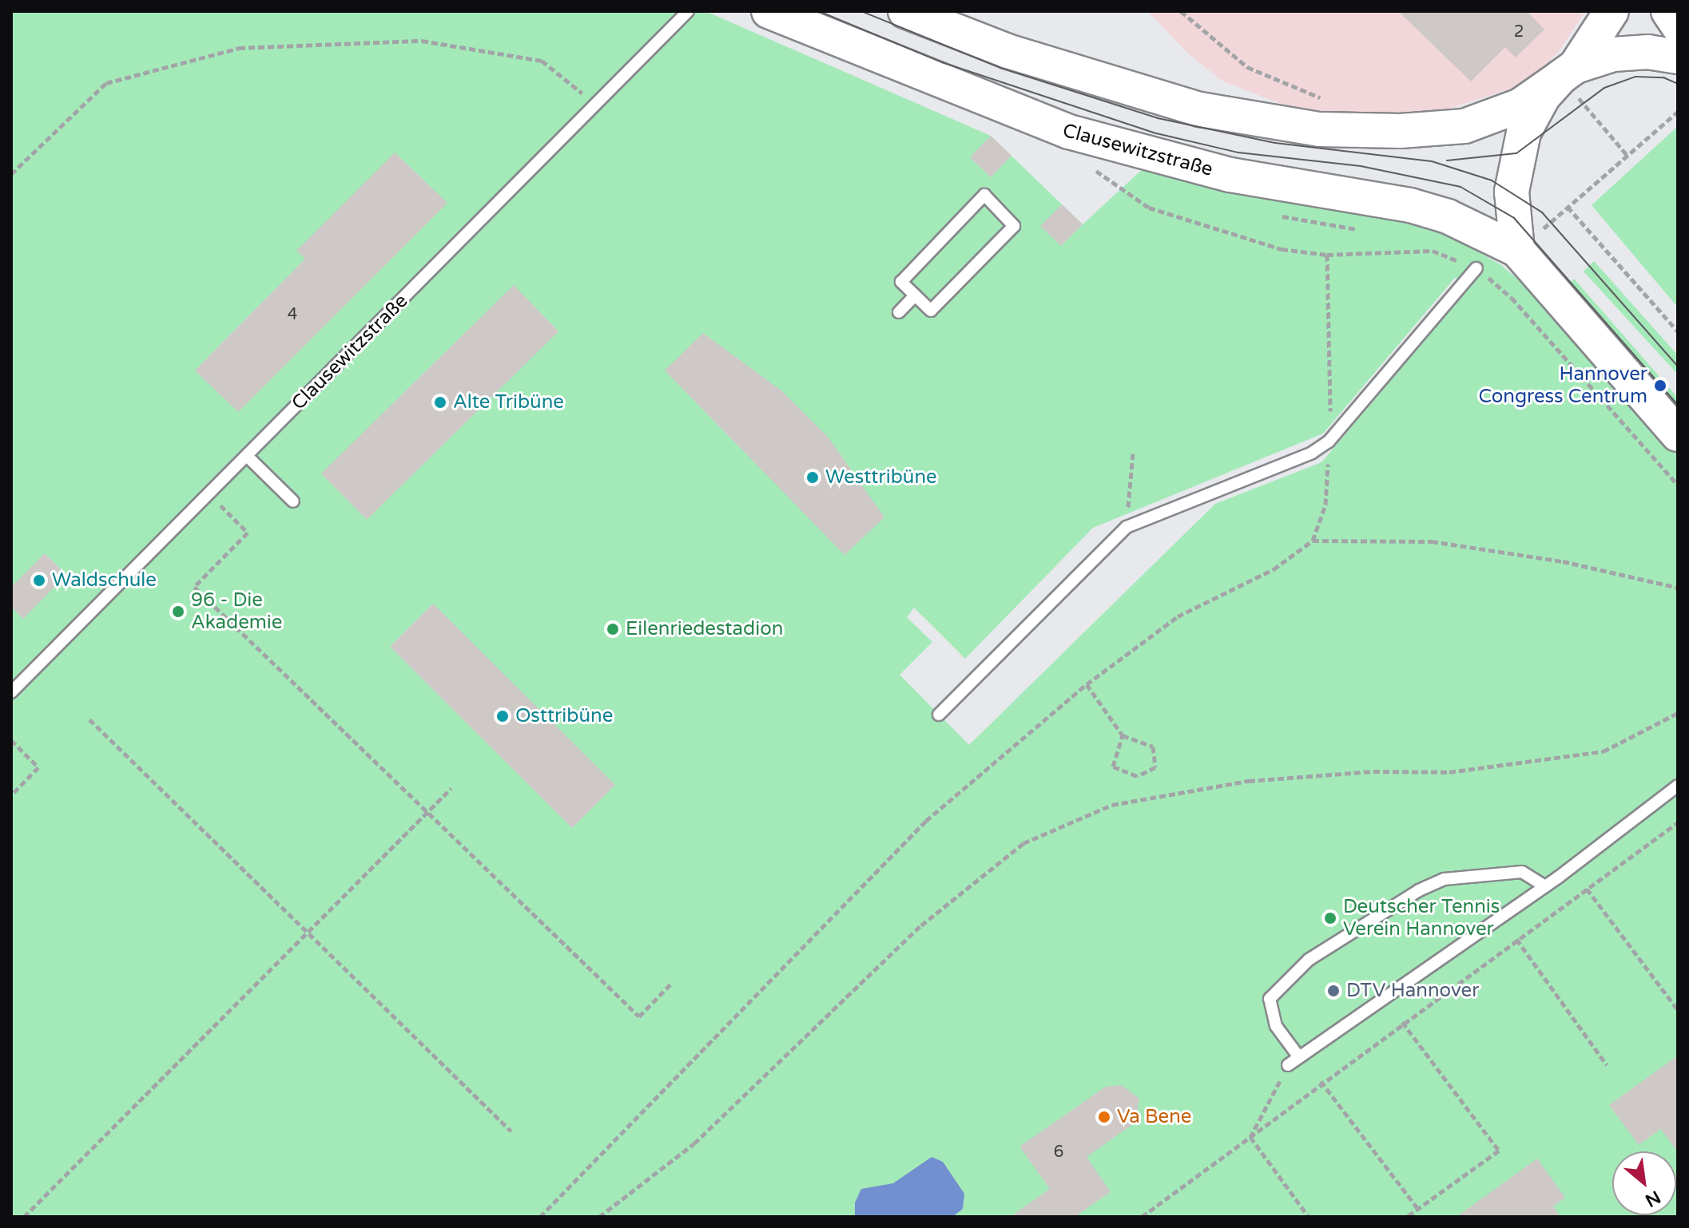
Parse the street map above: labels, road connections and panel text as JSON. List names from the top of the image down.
{
  "streets": {
    "street": ["Clausewitzstraße"]
  },
  "places": [
    "Hannover Congress Centrum",
    "Alte Tribüne",
    "Westtribüne",
    "Waldschule",
    "96 - Die Akademie",
    "Eilenriedestadion",
    "Osttribüne",
    "Deutscher Tennis Verein Hannover",
    "DTV Hannover",
    "Va Bene"
  ],
  "house_numbers": ["2", "4", "6"],
  "north": "bottom right"
}
